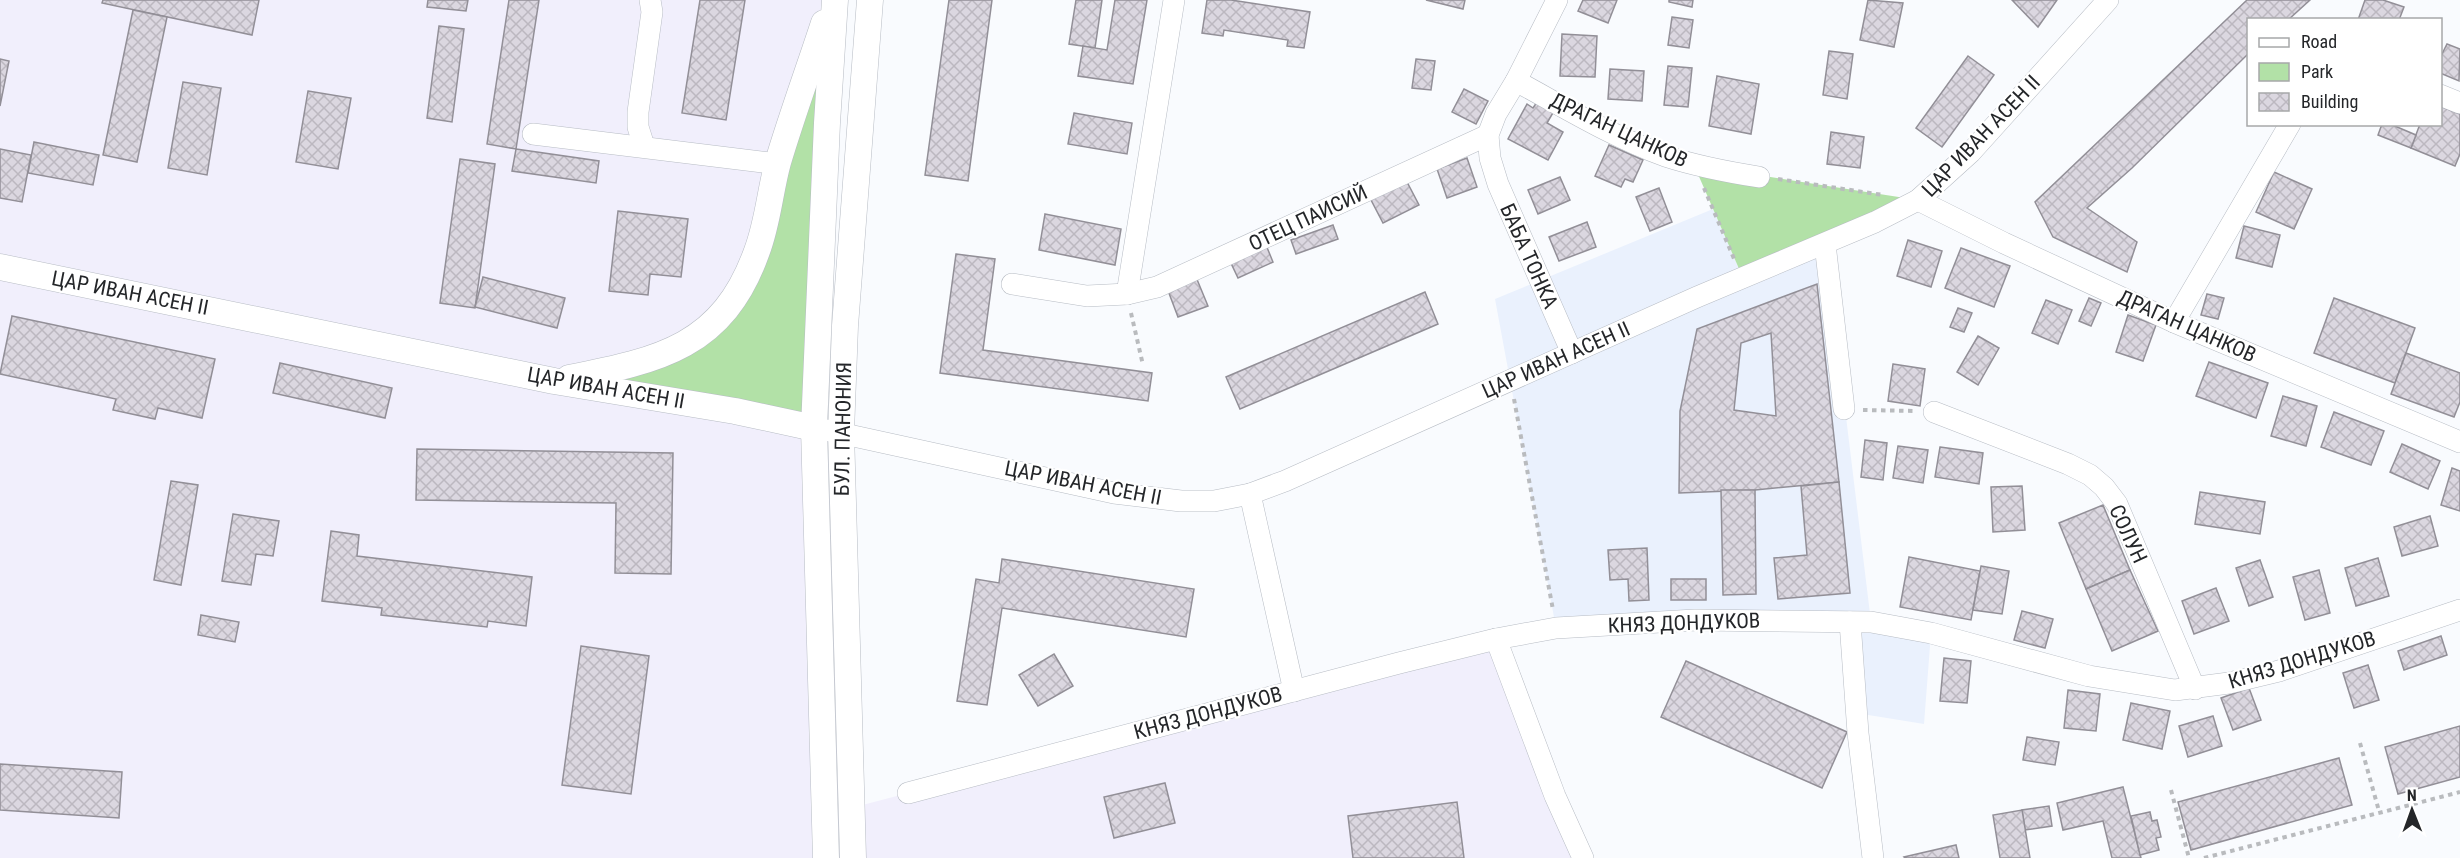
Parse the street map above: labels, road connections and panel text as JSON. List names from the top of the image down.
{
  "streets": {
    "main road": ["ЦАР ИВАН АСЕН II", "БУЛ. ПАНОНИЯ"],
    "street": [
      "ДРАГАН ЦАНКОВ",
      "ОТЕЦ ПАИСИЙ",
      "БАБА ТОНКА",
      "СОЛУН",
      "КНЯЗ ДОНДУКОВ"
    ]
  },
  "crossings": [
    ["ДРАГАН ЦАНКОВ", "ЦАР ИВАН АСЕН II"],
    ["ЦАР ИВАН АСЕН II", "БАБА ТОНКА"],
    ["ЦАР ИВАН АСЕН II", "БУЛ. ПАНОНИЯ"],
    ["ОТЕЦ ПАИСИЙ", "БАБА ТОНКА"],
    ["СОЛУН", "КНЯЗ ДОНДУКОВ"]
  ],
  "legend": ["Road", "Park", "Building"],
  "north": "top"
}
